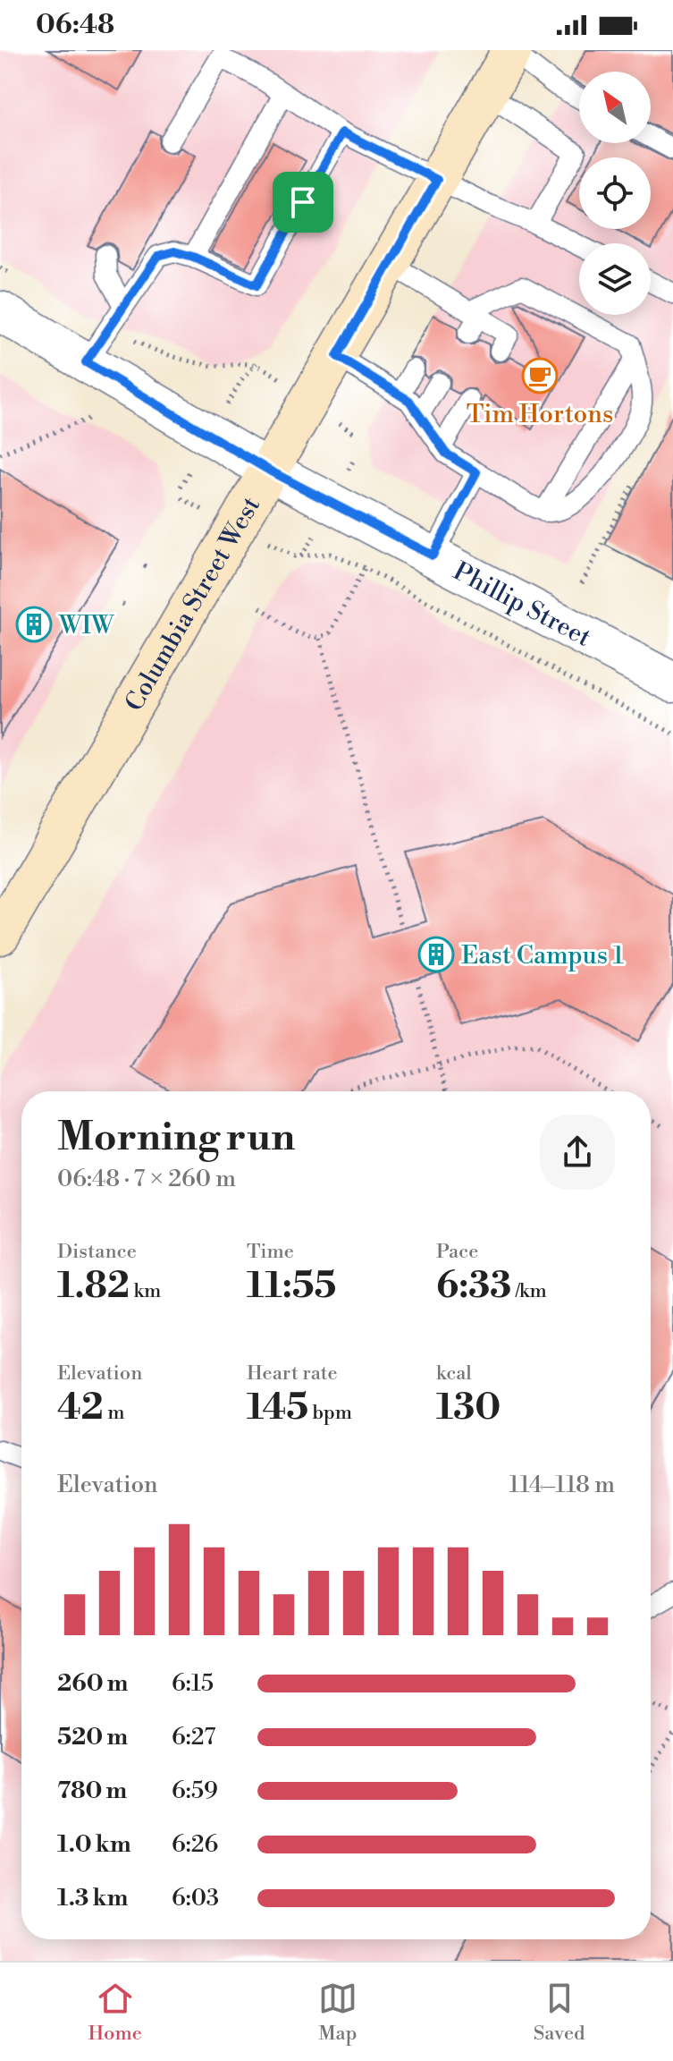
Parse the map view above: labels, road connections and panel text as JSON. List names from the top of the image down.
{
  "streets": {
    "main road": ["Columbia Street West"],
    "street": ["Phillip Street"]
  },
  "crossings": [
    ["Phillip Street", "Columbia Street West"]
  ],
  "places": {
    "cafe": ["Tim Hortons"],
    "building": ["WIW", "East Campus 1"]
  },
  "north": "top left",
  "page": {
    "status": "06:48",
    "heading": ["Morning run", "06:48 · 7 × 260 m"],
    "stats": [
      ["Distance", "1.82 km"],
      ["Time", "11:55"],
      ["Pace", "6:33 /km"],
      ["Elevation", "42 m"],
      ["Heart rate", "145 bpm"],
      ["kcal", "130"]
    ],
    "chart": ["Elevation", "114–118 m"],
    "list": [
      {
        "name": "260 m",
        "note": "6:15"
      },
      {
        "name": "520 m",
        "note": "6:27"
      },
      {
        "name": "780 m",
        "note": "6:59"
      },
      {
        "name": "1.0 km",
        "note": "6:26"
      },
      {
        "name": "1.3 km",
        "note": "6:03"
      }
    ],
    "tabs": ["Home", "Map", "Saved"]
  }
}
